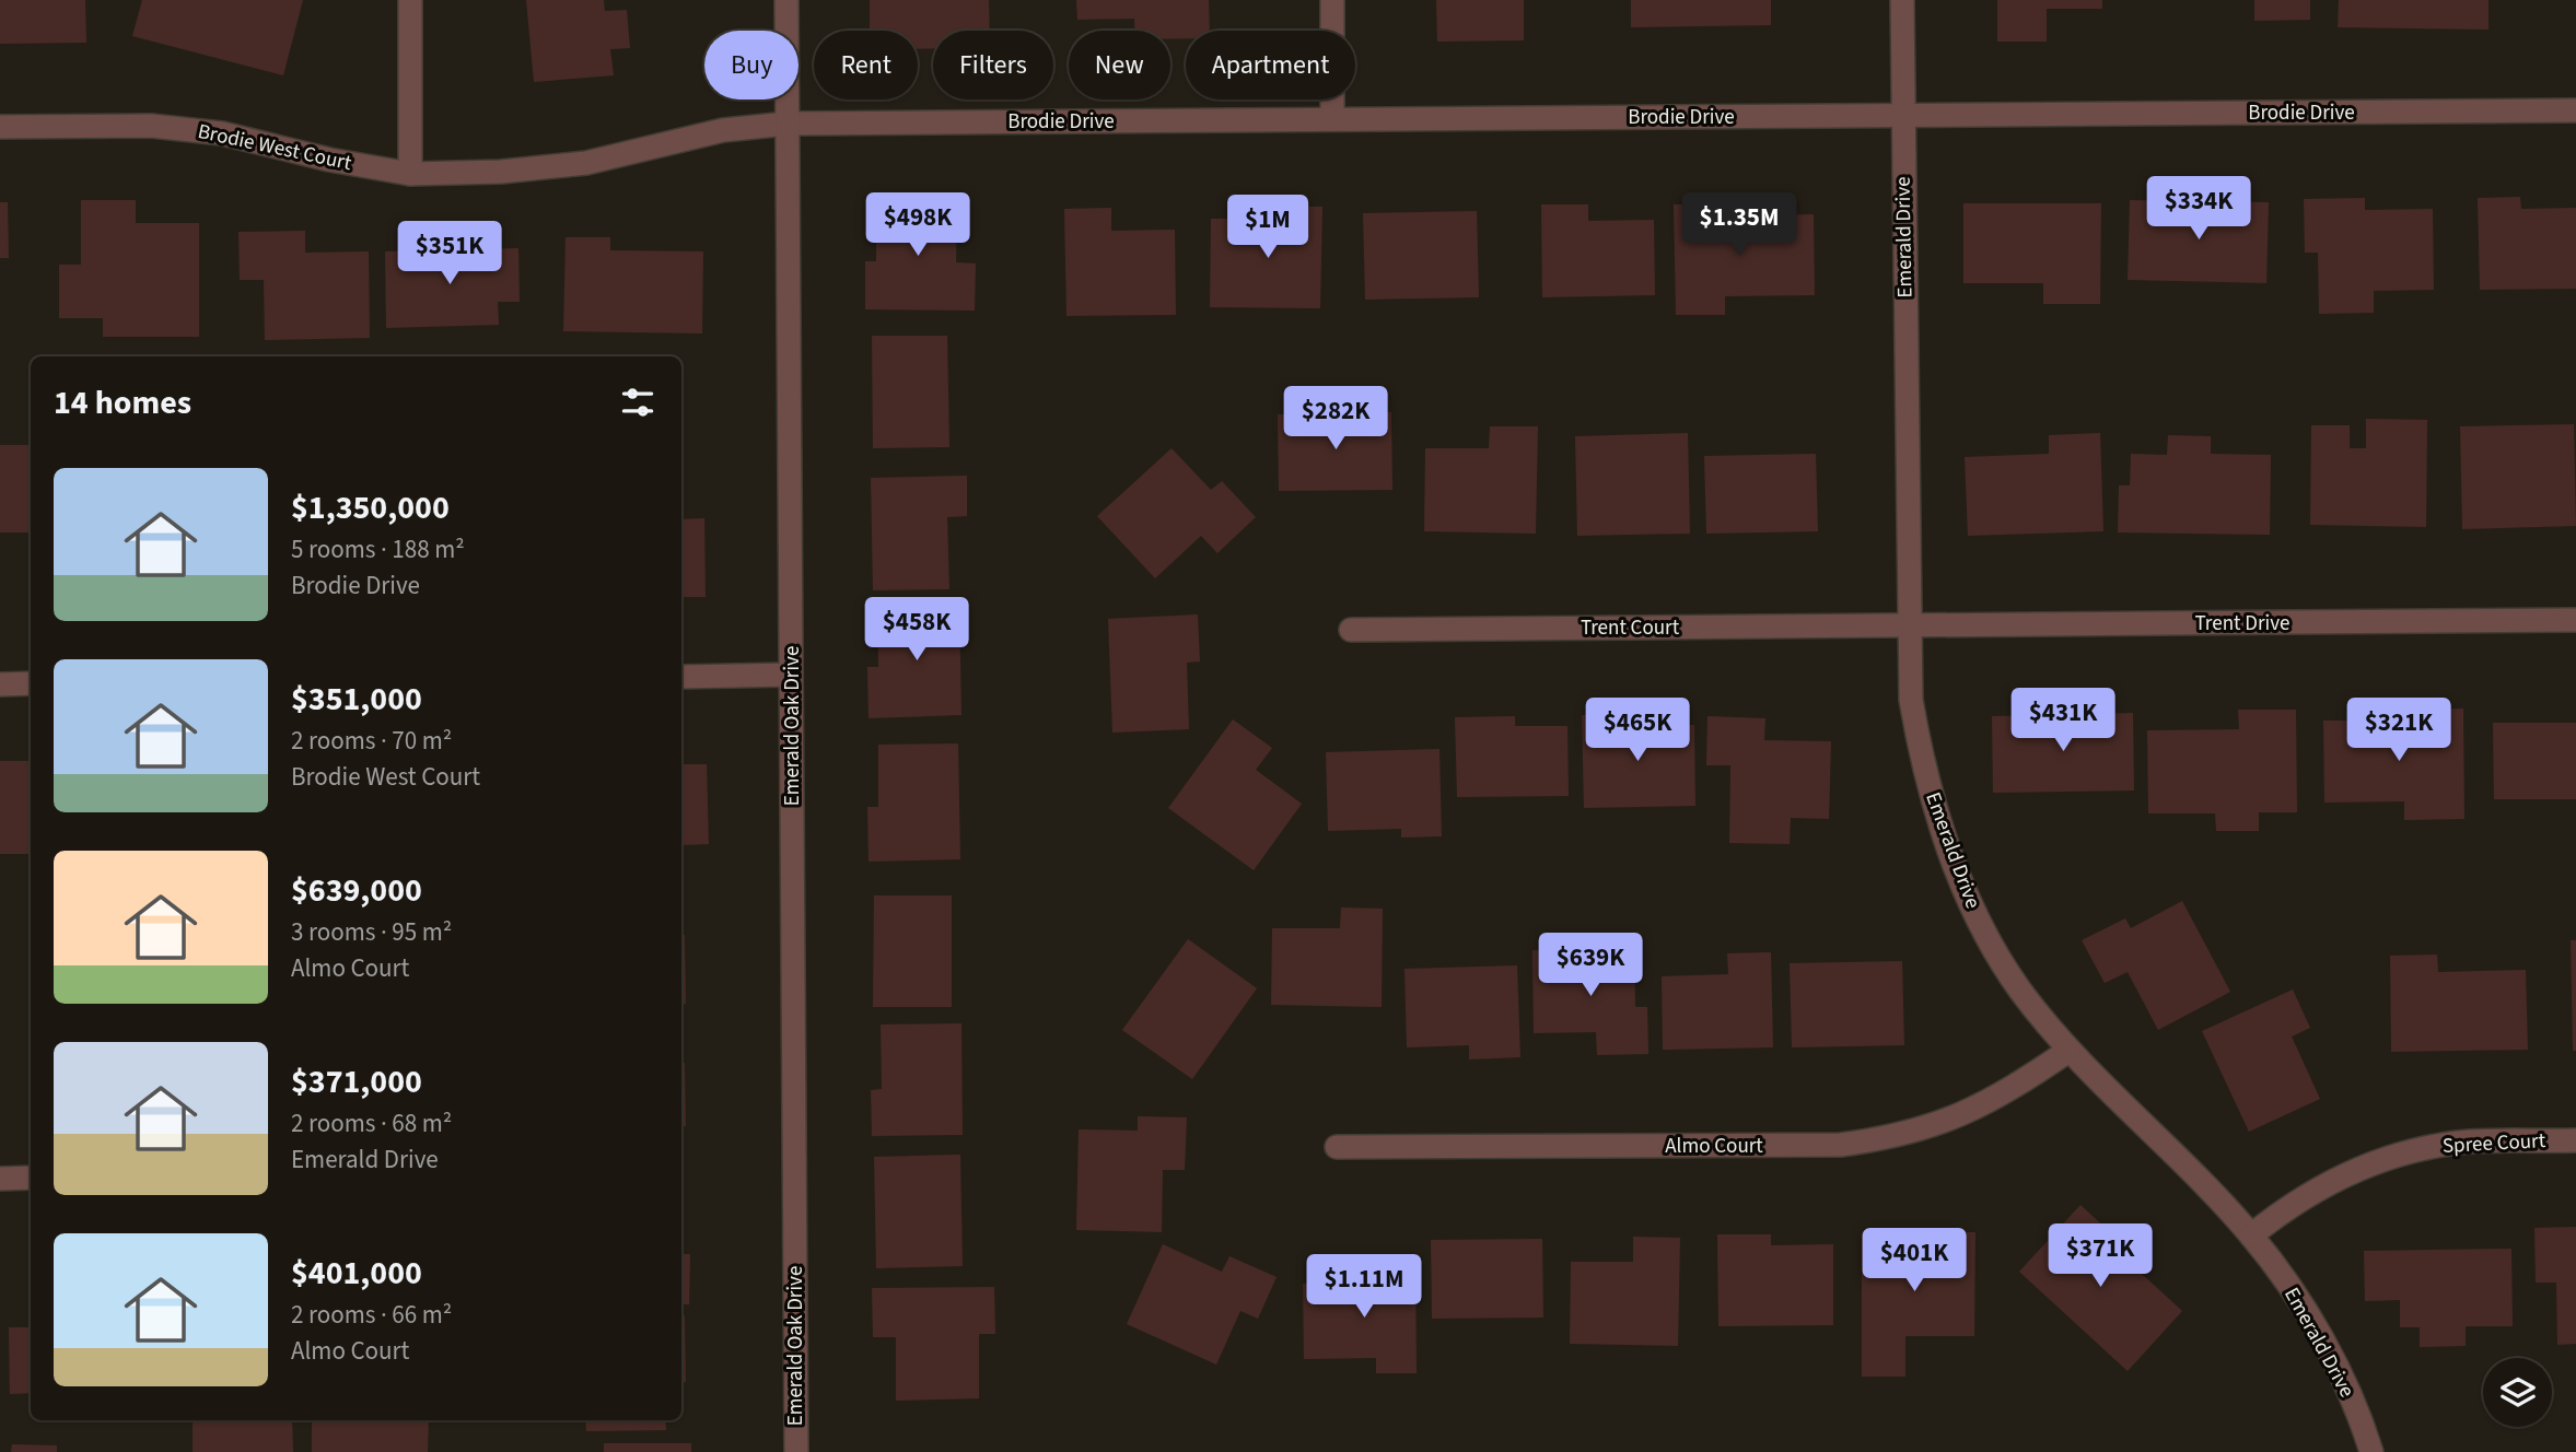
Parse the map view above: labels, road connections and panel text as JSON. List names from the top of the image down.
{
  "streets": {
    "street": [
      "Brodie Drive",
      "Brodie West Court",
      "Emerald Drive",
      "Trent Drive",
      "Trent Court",
      "Emerald Oak Drive",
      "Spree Court",
      "Almo Court"
    ]
  },
  "crossings": [
    ["Brodie Drive", "Brodie West Court"],
    ["Brodie Drive", "Emerald Drive"],
    ["Brodie Drive", "Emerald Oak Drive"],
    ["Brodie West Court", "Emerald Oak Drive"],
    ["Emerald Drive", "Trent Drive"],
    ["Emerald Drive", "Trent Court"],
    ["Emerald Drive", "Spree Court"],
    ["Emerald Drive", "Almo Court"],
    ["Trent Drive", "Trent Court"]
  ],
  "page": {
    "chip": [
      "Buy",
      "Rent",
      "Filters",
      "New",
      "Apartment"
    ],
    "price": [
      "$334K",
      "$498K",
      "$1.35M",
      "$1M",
      "$351K",
      "$282K",
      "$458K",
      "$431K",
      "$465K",
      "$321K",
      "$639K",
      "$371K",
      "$401K",
      "$1.11M"
    ],
    "heading": "14 homes",
    "list": [
      {
        "name": "$1,350,000",
        "note": "5 rooms · 188 m² · Brodie Drive"
      },
      {
        "name": "$351,000",
        "note": "2 rooms · 70 m² · Brodie West Court"
      },
      {
        "name": "$639,000",
        "note": "3 rooms · 95 m² · Almo Court"
      },
      {
        "name": "$371,000",
        "note": "2 rooms · 68 m² · Emerald Drive"
      },
      {
        "name": "$401,000",
        "note": "2 rooms · 66 m² · Almo Court"
      }
    ]
  }
}
